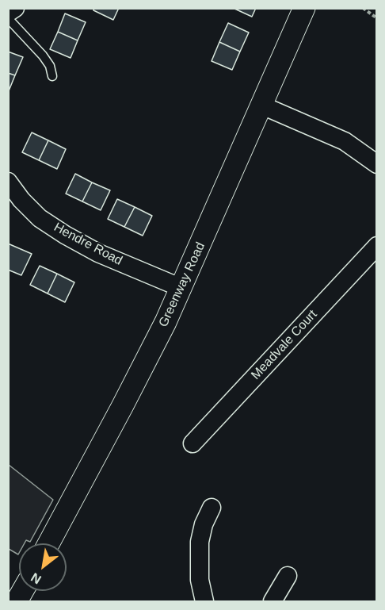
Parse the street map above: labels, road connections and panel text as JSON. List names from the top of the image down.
{
  "streets": {
    "street": ["Hendre Road", "Greenway Road", "Meadvale Court"]
  },
  "crossings": [
    ["Hendre Road", "Greenway Road"]
  ],
  "north": "bottom left"
}
